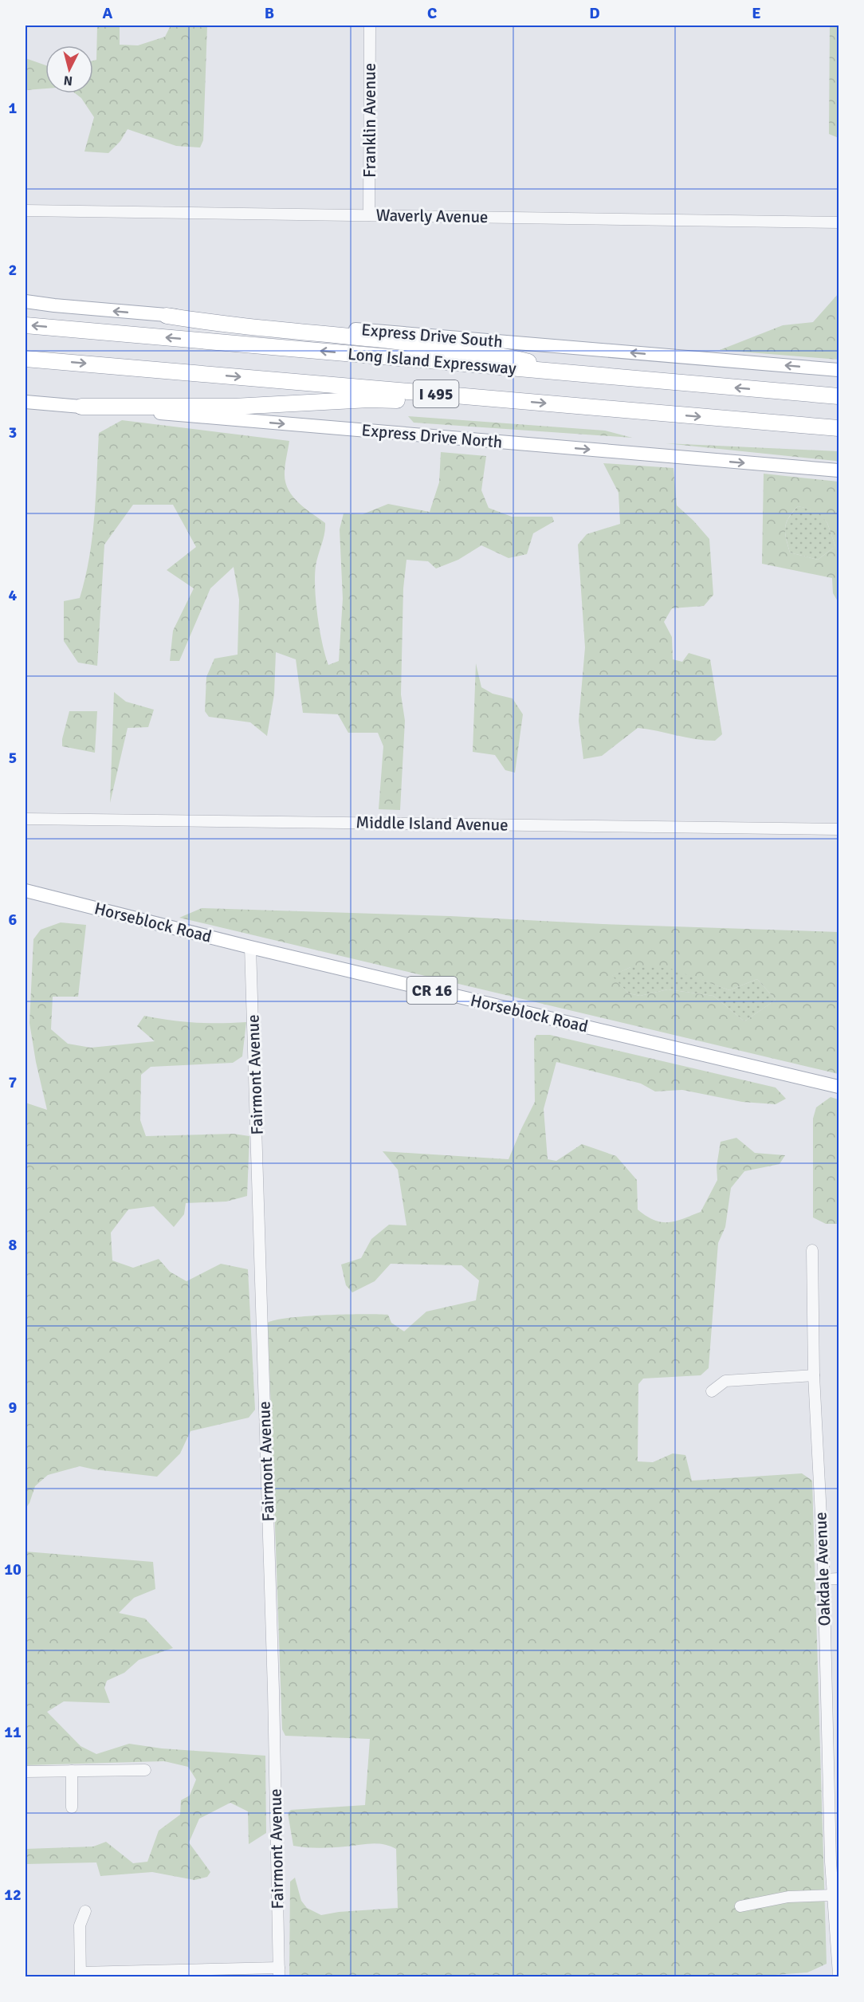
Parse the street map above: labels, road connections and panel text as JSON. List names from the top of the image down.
{
  "streets": {
    "highway": ["Long Island Expressway", "I 495"],
    "main road": [
      "Express Drive South",
      "Express Drive North",
      "Horseblock Road",
      "CR 16"
    ],
    "street": [
      "Franklin Avenue",
      "Waverly Avenue",
      "Middle Island Avenue",
      "Fairmont Avenue",
      "Oakdale Avenue"
    ]
  },
  "crossings": [
    ["Franklin Avenue", "Waverly Avenue"],
    ["Horseblock Road", "Fairmont Avenue"]
  ],
  "one_way": ["Express Drive South", "Express Drive North"],
  "north": "bottom",
  "grid": {
    "columns": [
      "A",
      "B",
      "C",
      "D",
      "E"
    ],
    "rows": [
      "1",
      "2",
      "3",
      "4",
      "5",
      "6",
      "7",
      "8",
      "9",
      "10",
      "11",
      "12"
    ]
  }
}
